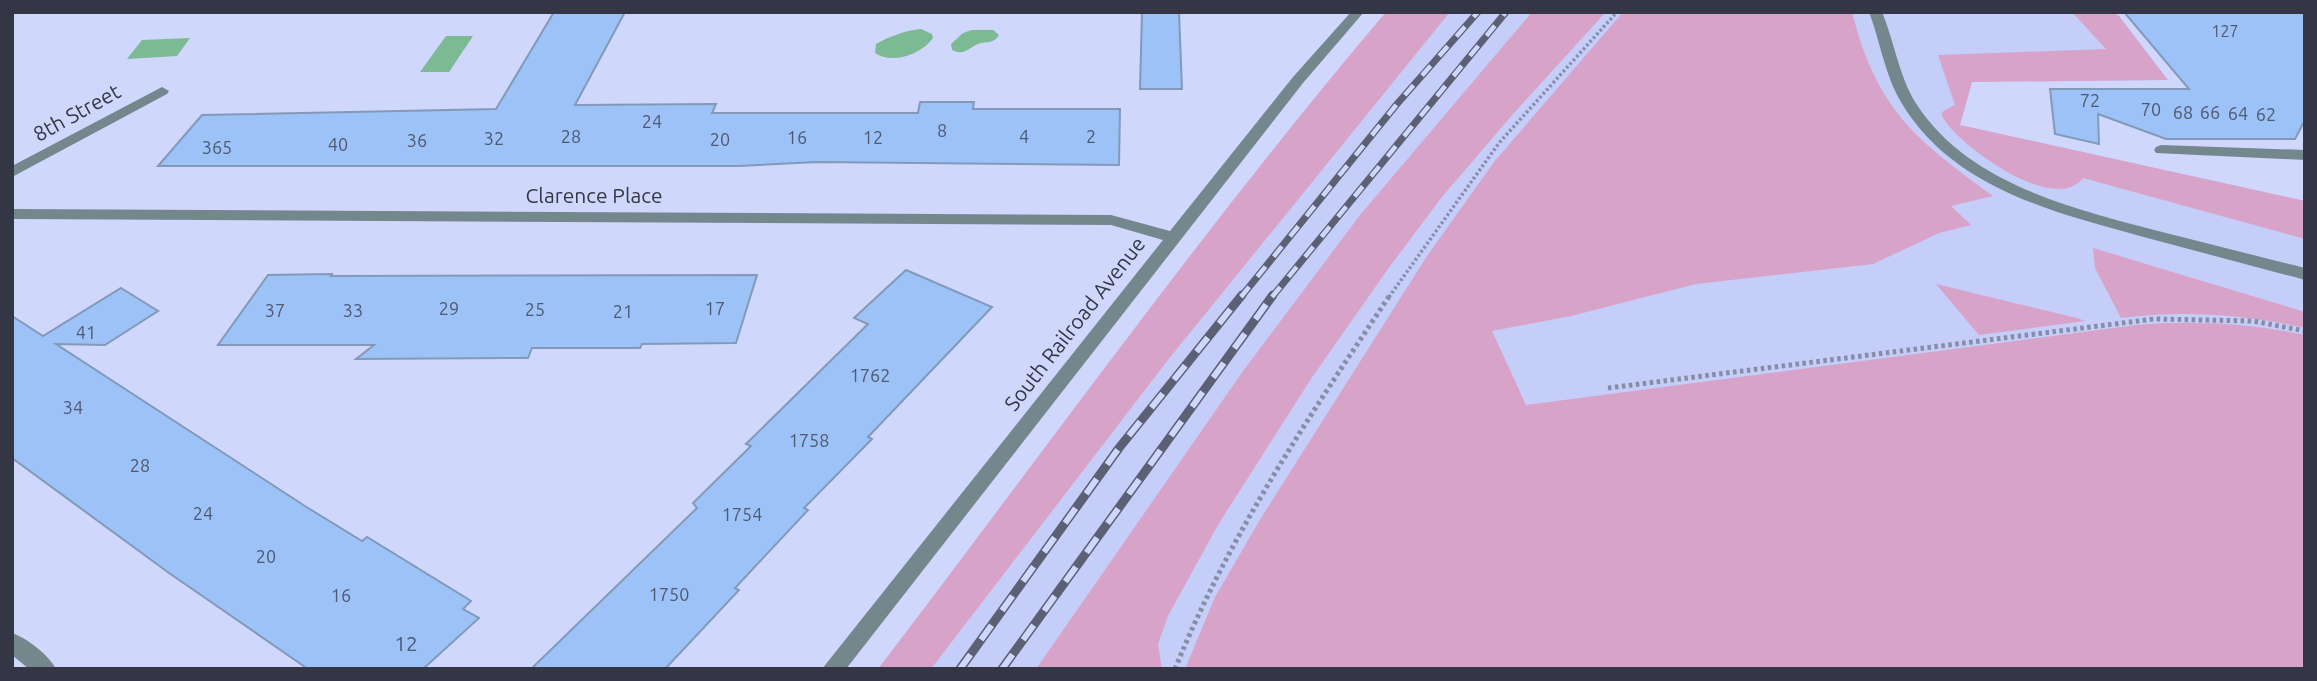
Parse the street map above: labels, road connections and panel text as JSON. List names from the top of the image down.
{
  "streets": {
    "street": ["8th Street", "Clarence Place", "South Railroad Avenue"]
  },
  "crossings": [
    ["Clarence Place", "South Railroad Avenue"]
  ],
  "house_numbers": [
    "127",
    "72",
    "70",
    "68",
    "66",
    "64",
    "62",
    "24",
    "8",
    "28",
    "4",
    "2",
    "16",
    "12",
    "32",
    "20",
    "36",
    "40",
    "365",
    "29",
    "17",
    "25",
    "37",
    "33",
    "21",
    "41",
    "1762",
    "34",
    "1758",
    "28",
    "24",
    "1754",
    "20",
    "1750",
    "16",
    "12"
  ]
}
